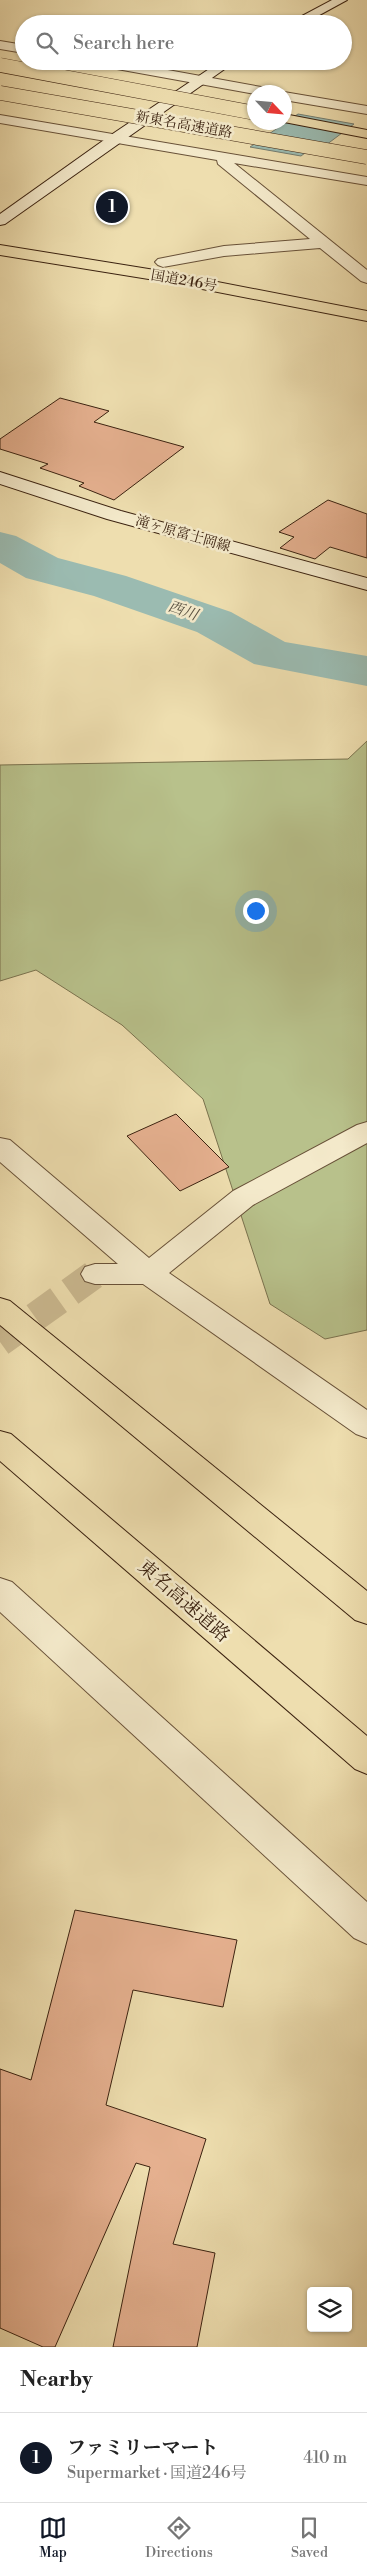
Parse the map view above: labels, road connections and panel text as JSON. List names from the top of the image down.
{
  "streets": {
    "highway": ["新東名高速道路", "国道246号", "東名高速道路"],
    "street": ["滝ヶ原富士岡線"]
  },
  "water": ["西川"],
  "north": "bottom right",
  "page": {
    "search": "Search here",
    "pins": "1",
    "heading": "Nearby",
    "list": [
      {
        "mark": "1",
        "name": "ファミリーマート",
        "note": "Supermarket · 国道246号",
        "value": "410 m"
      }
    ],
    "nav": ["Map", "Directions", "Saved"]
  }
}
